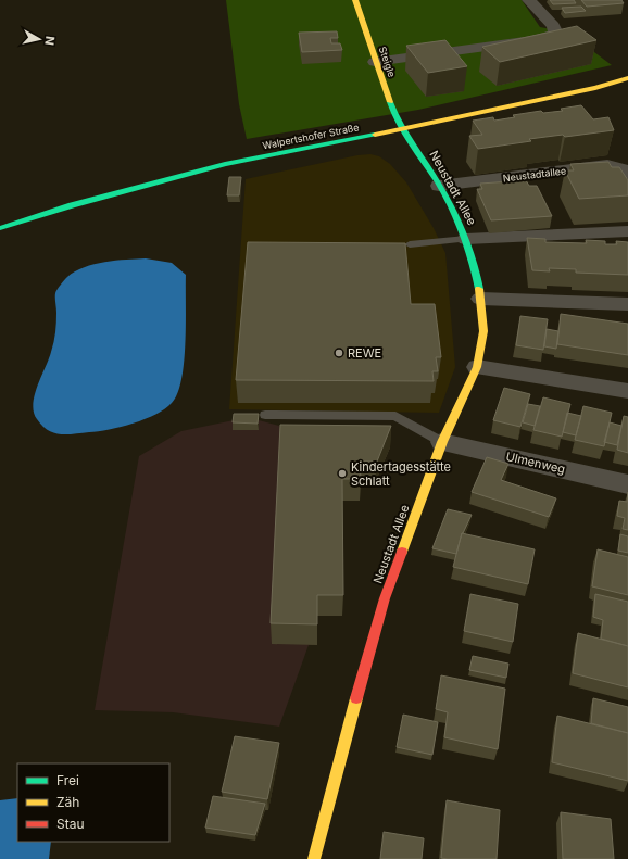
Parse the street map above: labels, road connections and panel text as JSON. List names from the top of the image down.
{
  "streets": {
    "street": [
      "Steigle",
      "Walpertshofer Straße",
      "Neustadtallee",
      "Neustadt Allee",
      "Ulmenweg"
    ]
  },
  "crossings": [
    ["Steigle", "Walpertshofer Straße"],
    ["Steigle", "Neustadt Allee"],
    ["Walpertshofer Straße", "Neustadt Allee"],
    ["Neustadtallee", "Neustadt Allee"],
    ["Neustadt Allee", "Ulmenweg"]
  ],
  "places": ["REWE", "Kindertagesstätte Schlatt"],
  "legend": ["Frei", "Zäh", "Stau"],
  "north": "right"
}
